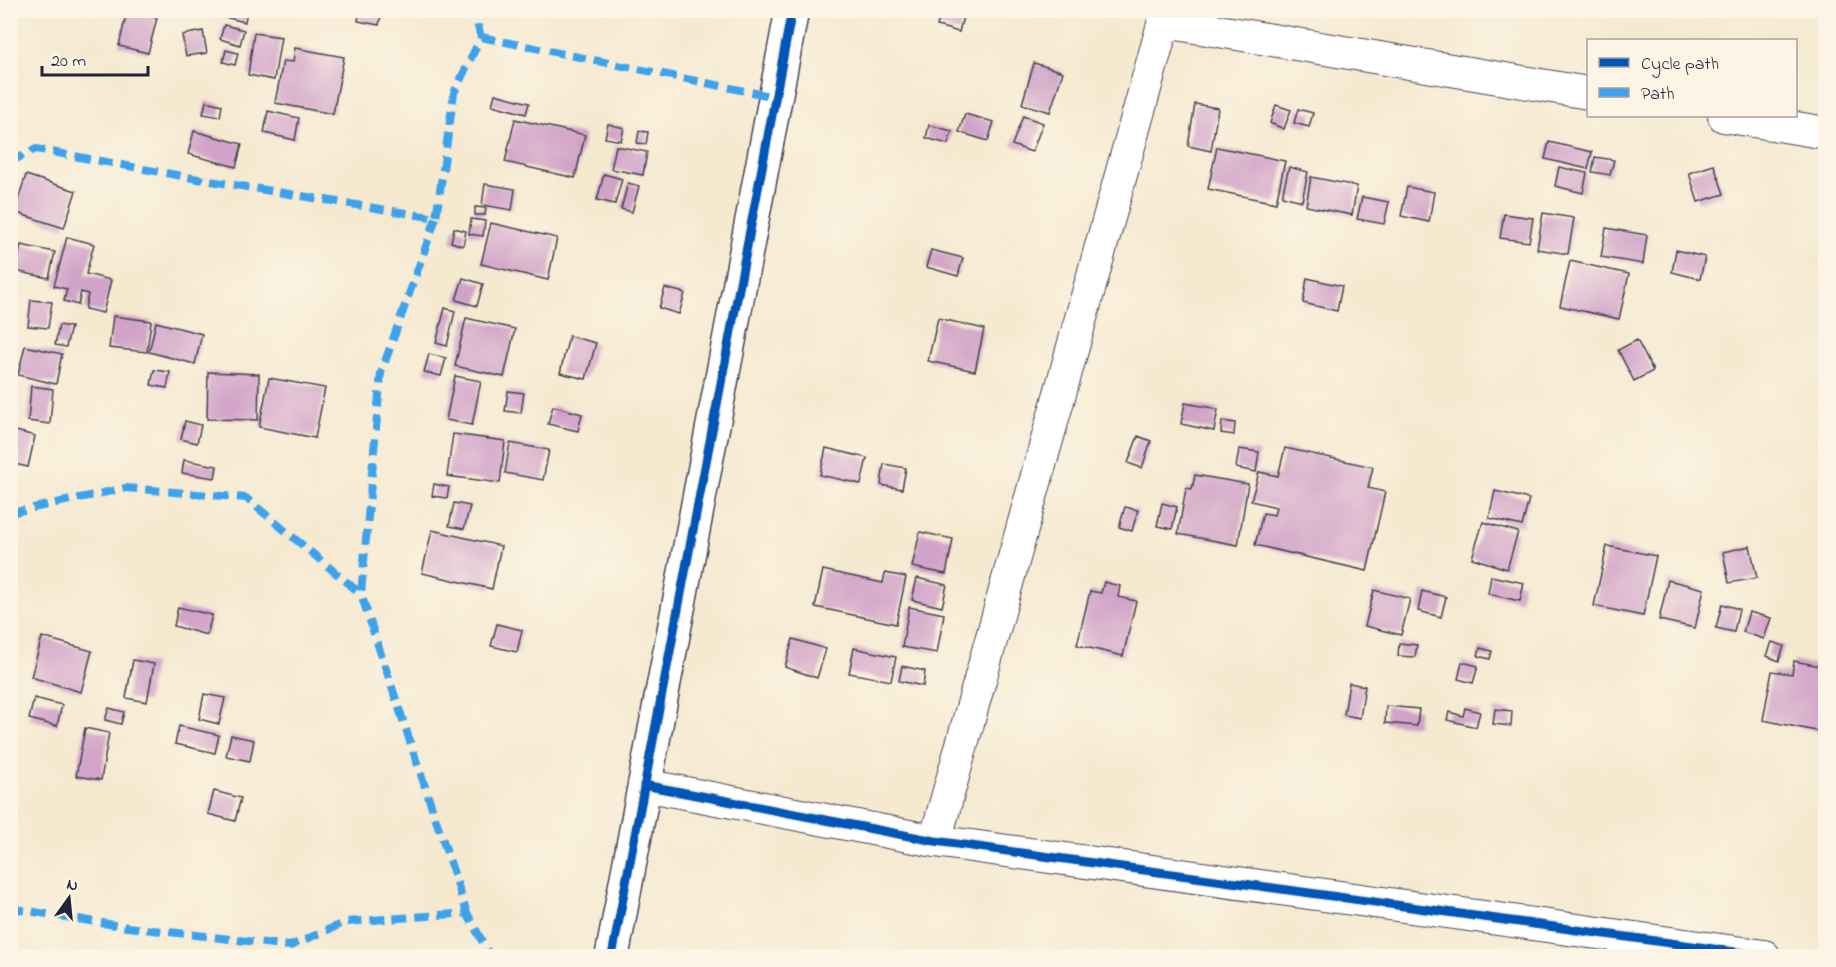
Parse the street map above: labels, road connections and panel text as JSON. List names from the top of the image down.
{
  "legend": ["Cycle path", "Path"],
  "scale_bar": "20 m",
  "north": "top"
}
